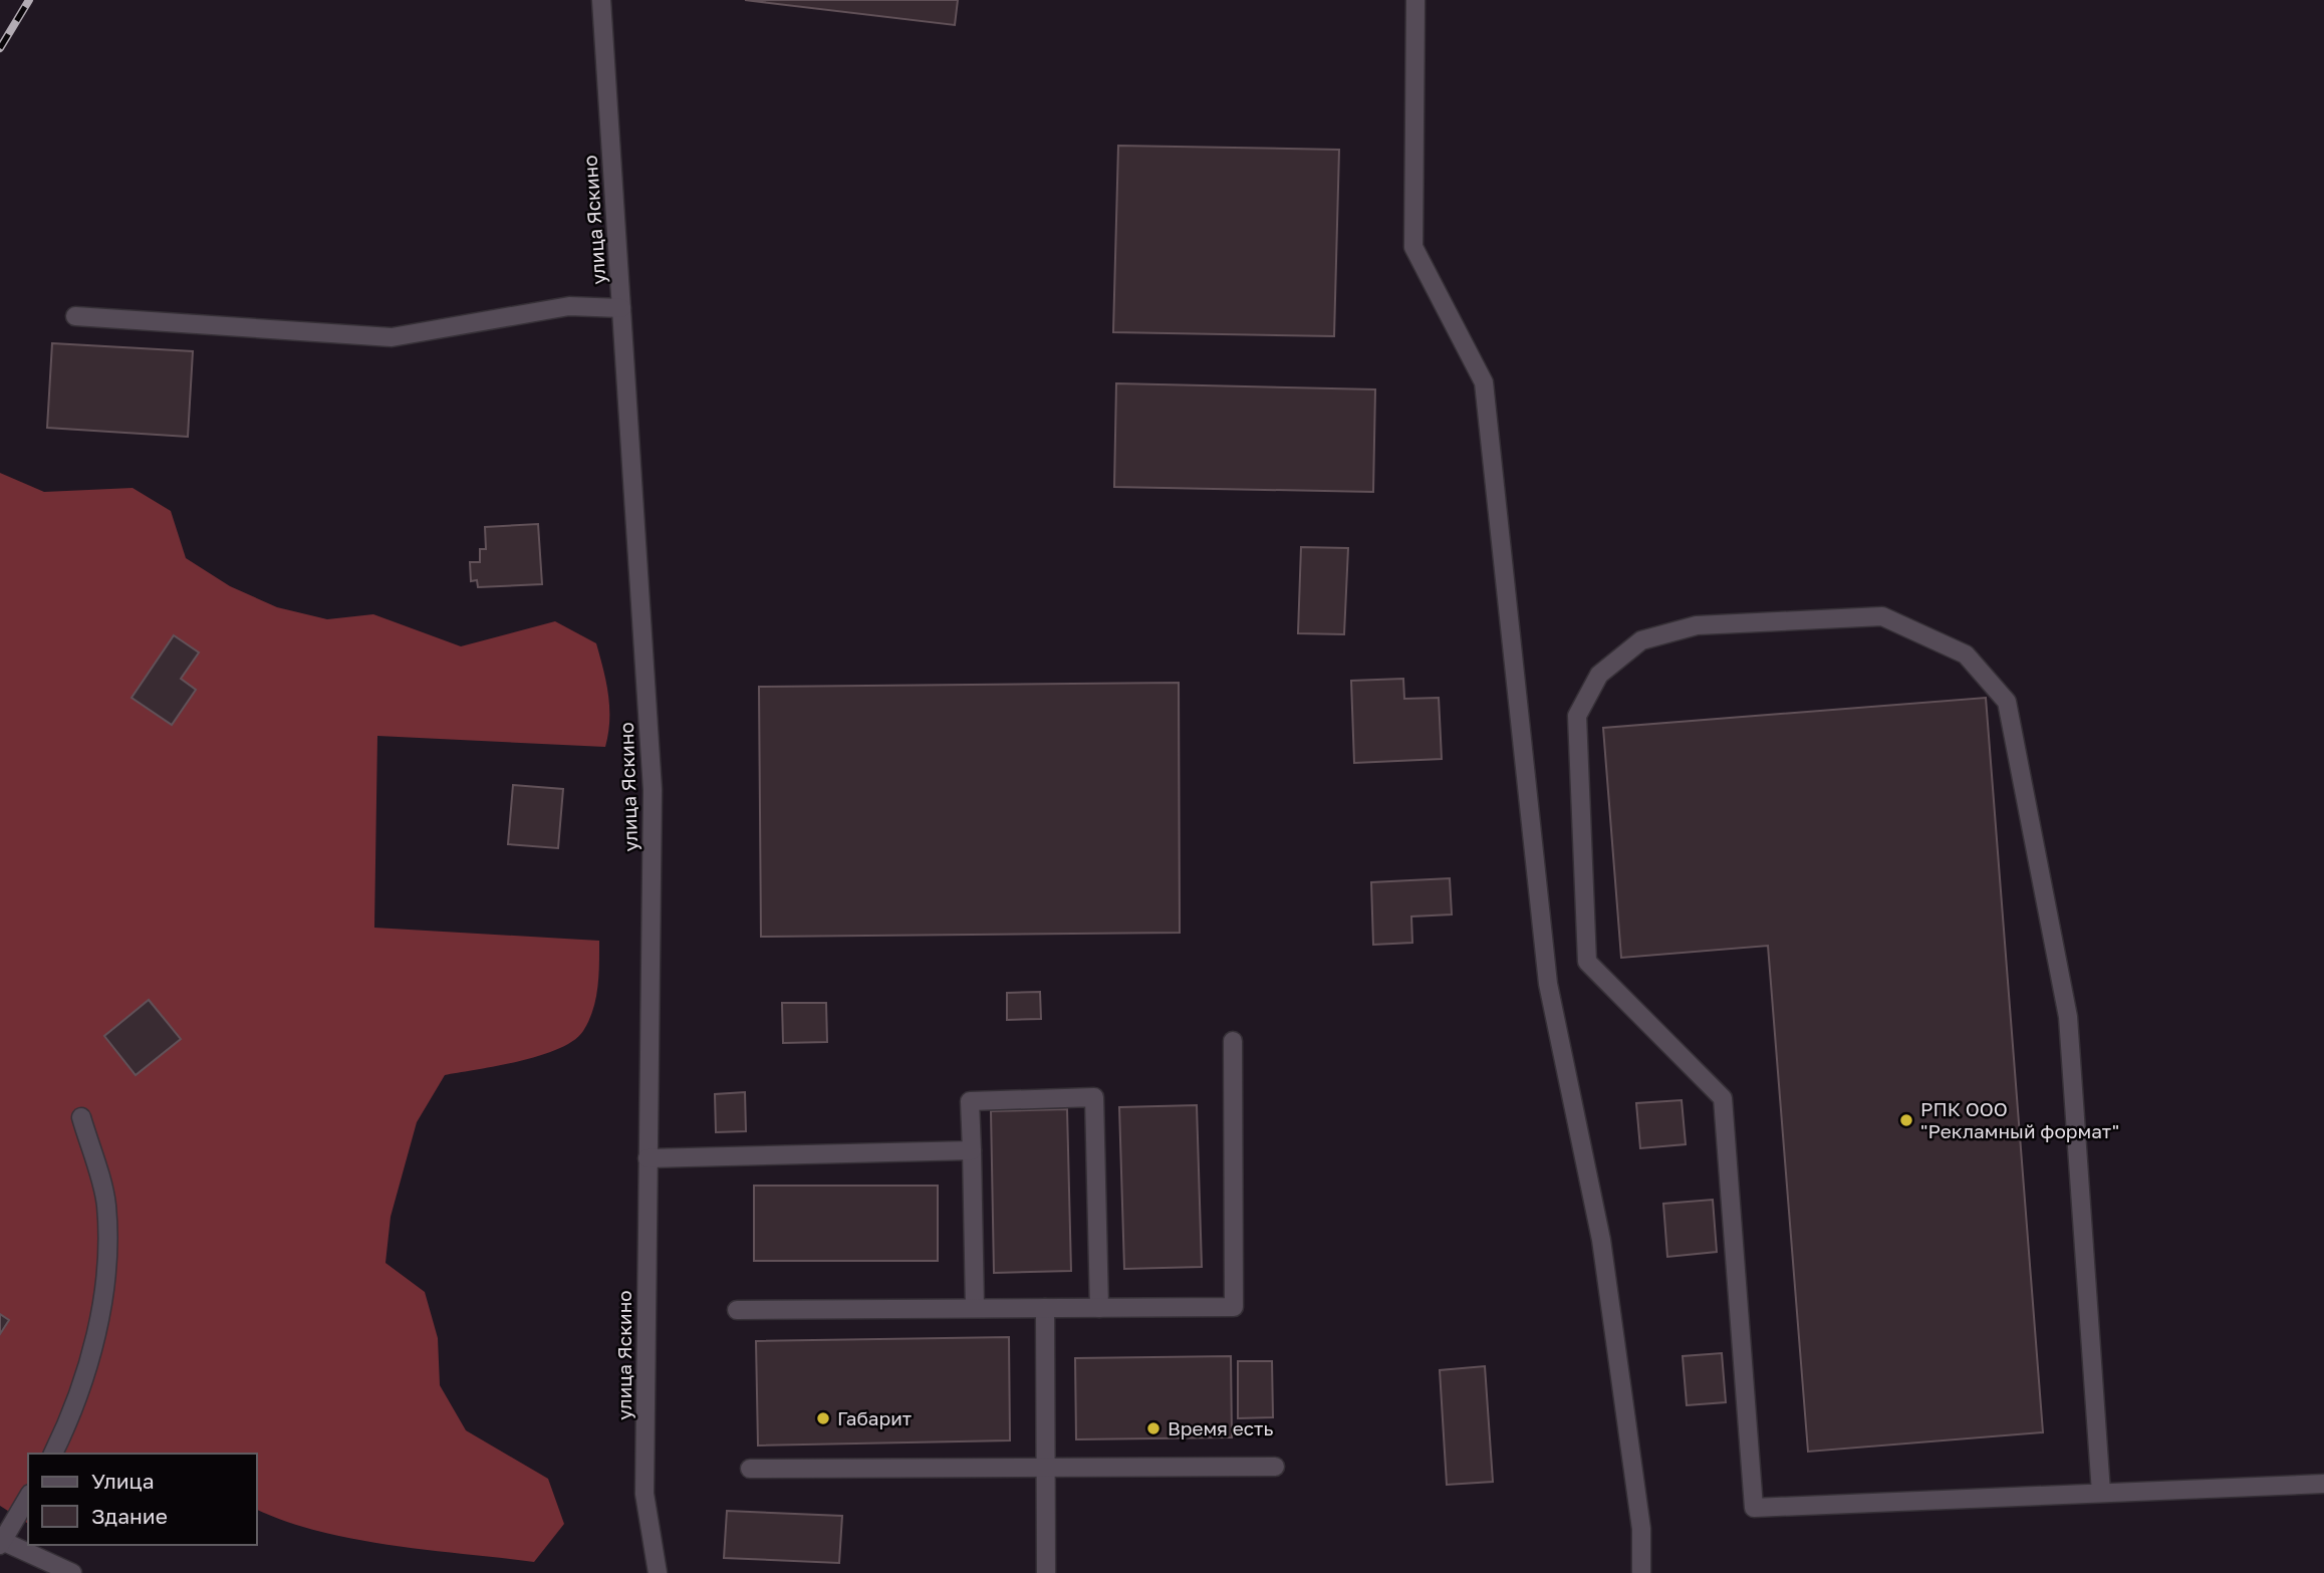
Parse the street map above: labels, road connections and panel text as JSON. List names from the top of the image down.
{
  "streets": {
    "street": ["улица Яскино"]
  },
  "places": ["РПК ООО \"Рекламный формат\"", "Габарит", "Время есть"],
  "legend": ["Улица", "Здание"]
}
